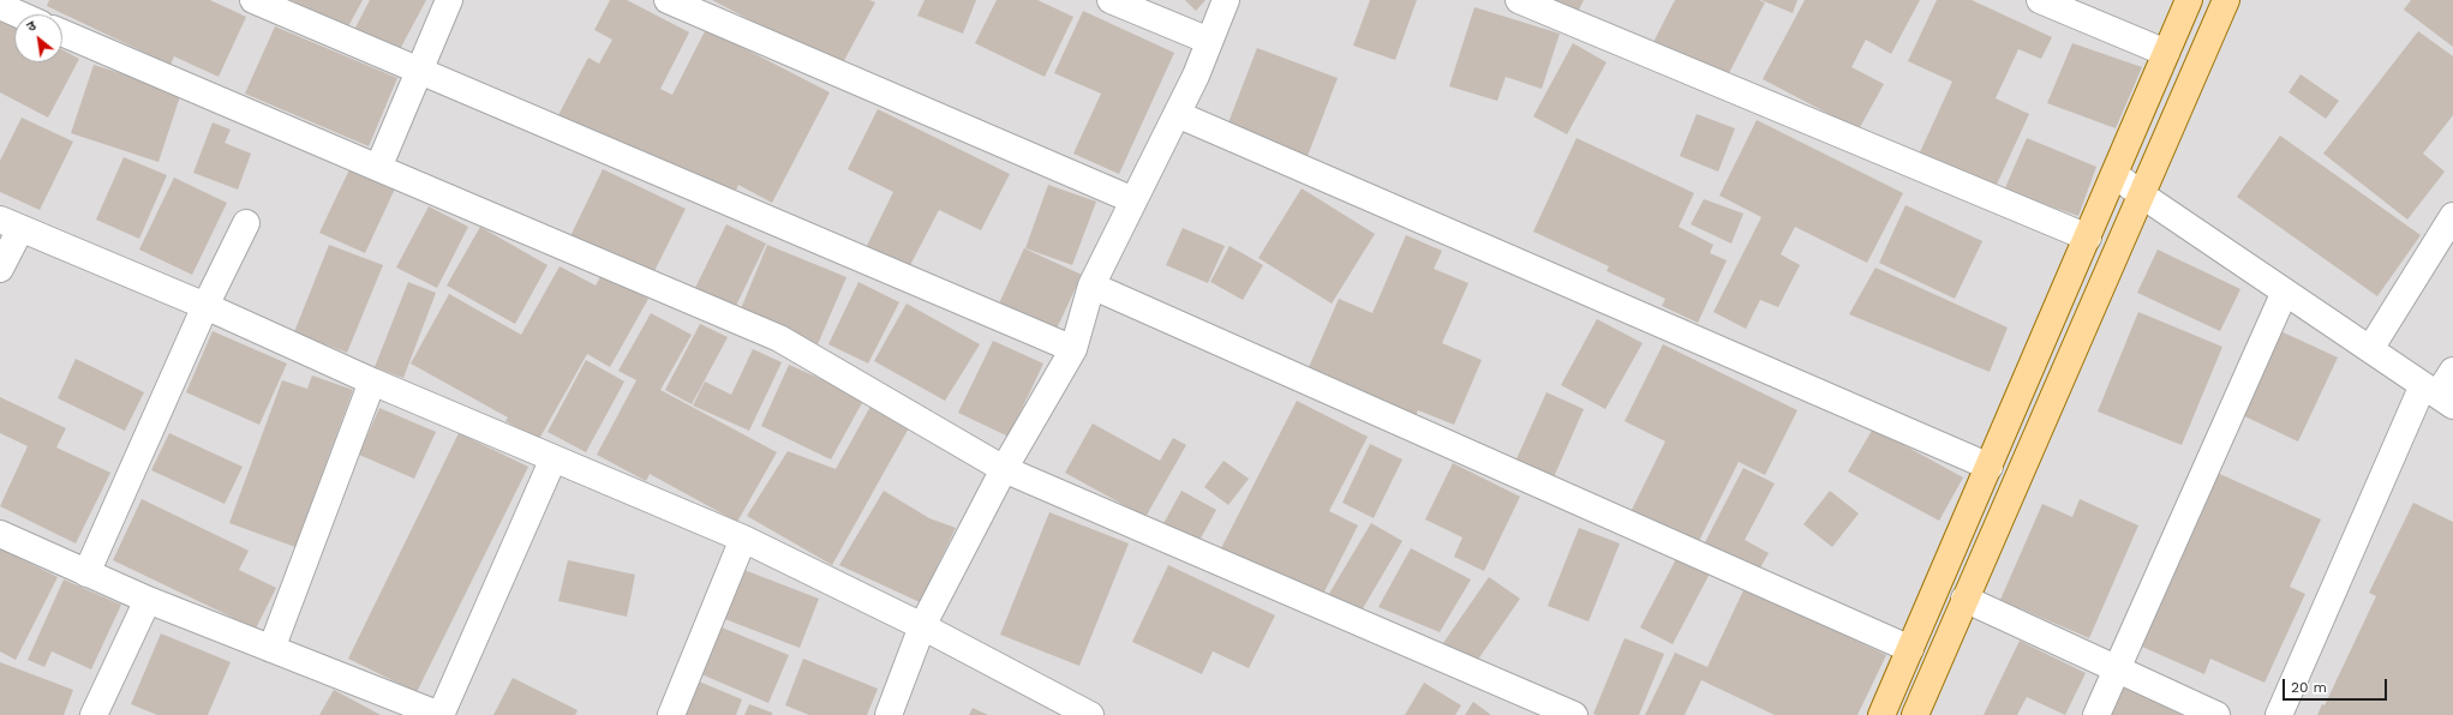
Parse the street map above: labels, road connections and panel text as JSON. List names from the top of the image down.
{
  "scale_bar": "20 m",
  "north": "top left"
}
